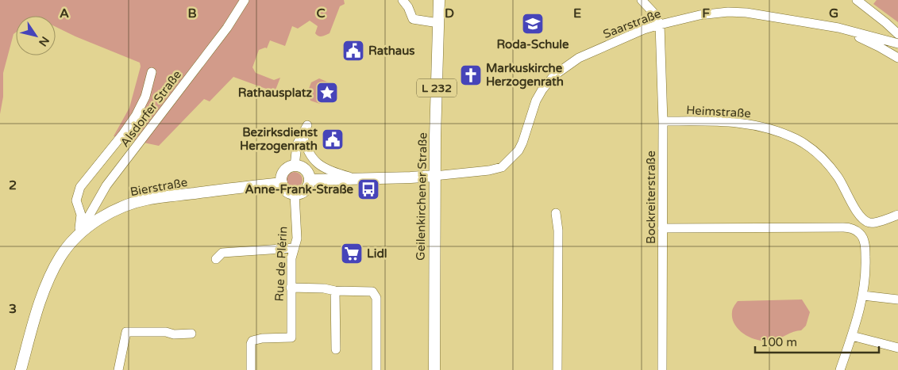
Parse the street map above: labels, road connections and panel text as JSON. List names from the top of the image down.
{
  "streets": {
    "main road": ["L 232", "Bierstraße", "Geilenkirchener Straße"],
    "street": [
      "Saarstraße",
      "Alsdorfer Straße",
      "Heimstraße",
      "Bockreiterstraße",
      "Rue de Plérin"
    ]
  },
  "crossings": [
    ["Saarstraße", "Geilenkirchener Straße"],
    ["Saarstraße", "Bockreiterstraße"],
    ["Alsdorfer Straße", "Bierstraße"],
    ["Heimstraße", "Bockreiterstraße"],
    ["Bierstraße", "Rue de Plérin"]
  ],
  "places": {
    "school or university": ["Roda-Schule"],
    "public building": ["Rathaus", "Bezirksdienst Herzogenrath"],
    "church": ["Markuskirche Herzogenrath"],
    "place": ["Rathausplatz"],
    "bus stop": ["Anne-Frank-Straße"],
    "supermarket": ["Lidl"]
  },
  "scale_bar": "100 m",
  "north": "bottom right",
  "grid": {
    "columns": [
      "A",
      "B",
      "C",
      "D",
      "E",
      "F",
      "G"
    ],
    "rows": ["2", "3"]
  }
}
